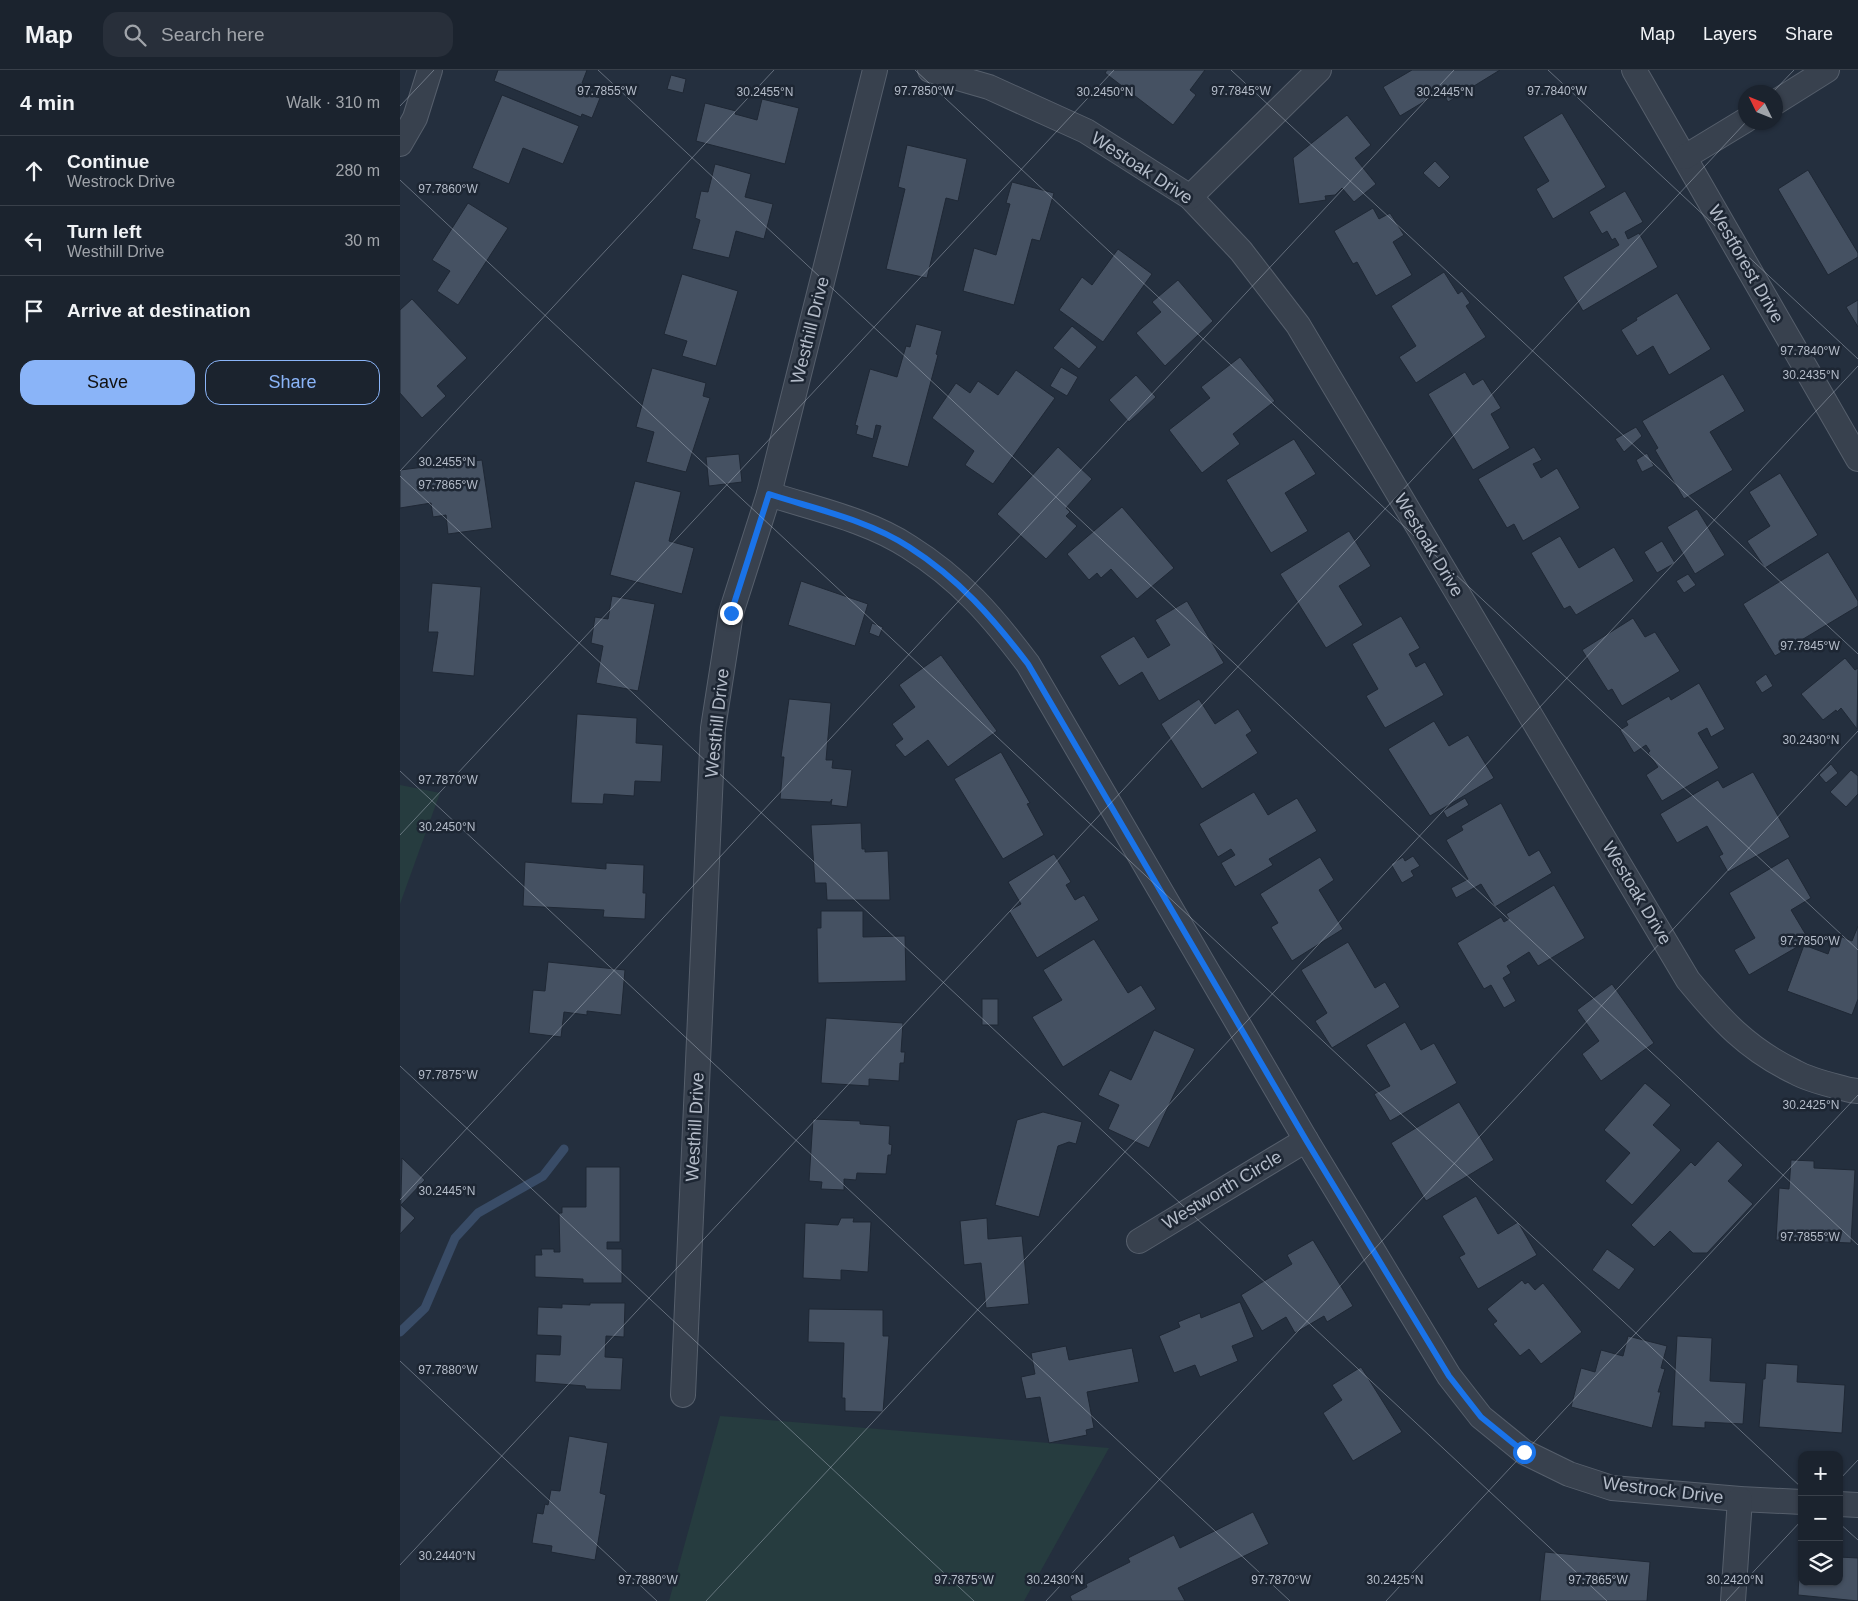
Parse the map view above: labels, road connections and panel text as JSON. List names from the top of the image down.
{
  "streets": {
    "street": [
      "Westoak Drive",
      "Westforest Drive",
      "Westhill Drive",
      "Westworth Circle",
      "Westrock Drive"
    ]
  },
  "crossings": [
    ["Westhill Drive", "Westrock Drive"],
    ["Westworth Circle", "Westrock Drive"]
  ],
  "north": "top left",
  "page": {
    "header": "Map",
    "search": "Search here",
    "nav": ["Map", "Layers", "Share"],
    "heading": ["4 min", "Walk · 310 m"],
    "list": [
      ["Continue", "Westrock Drive", "280 m"],
      ["Turn left", "Westhill Drive", "30 m"],
      "Arrive at destination"
    ],
    "buttons": ["Save", "Share"],
    "map_buttons": ["+", "−"]
  },
  "coordinates": [
    "97.7855°W",
    "97.7850°W",
    "97.7845°W",
    "97.7840°W",
    "30.2455°N",
    "30.2450°N",
    "30.2445°N",
    "97.7860°W",
    "30.2435°N",
    "97.7865°W",
    "30.2430°N",
    "97.7870°W",
    "97.7875°W",
    "30.2425°N",
    "97.7880°W",
    "30.2440°N",
    "30.2420°N"
  ]
}
